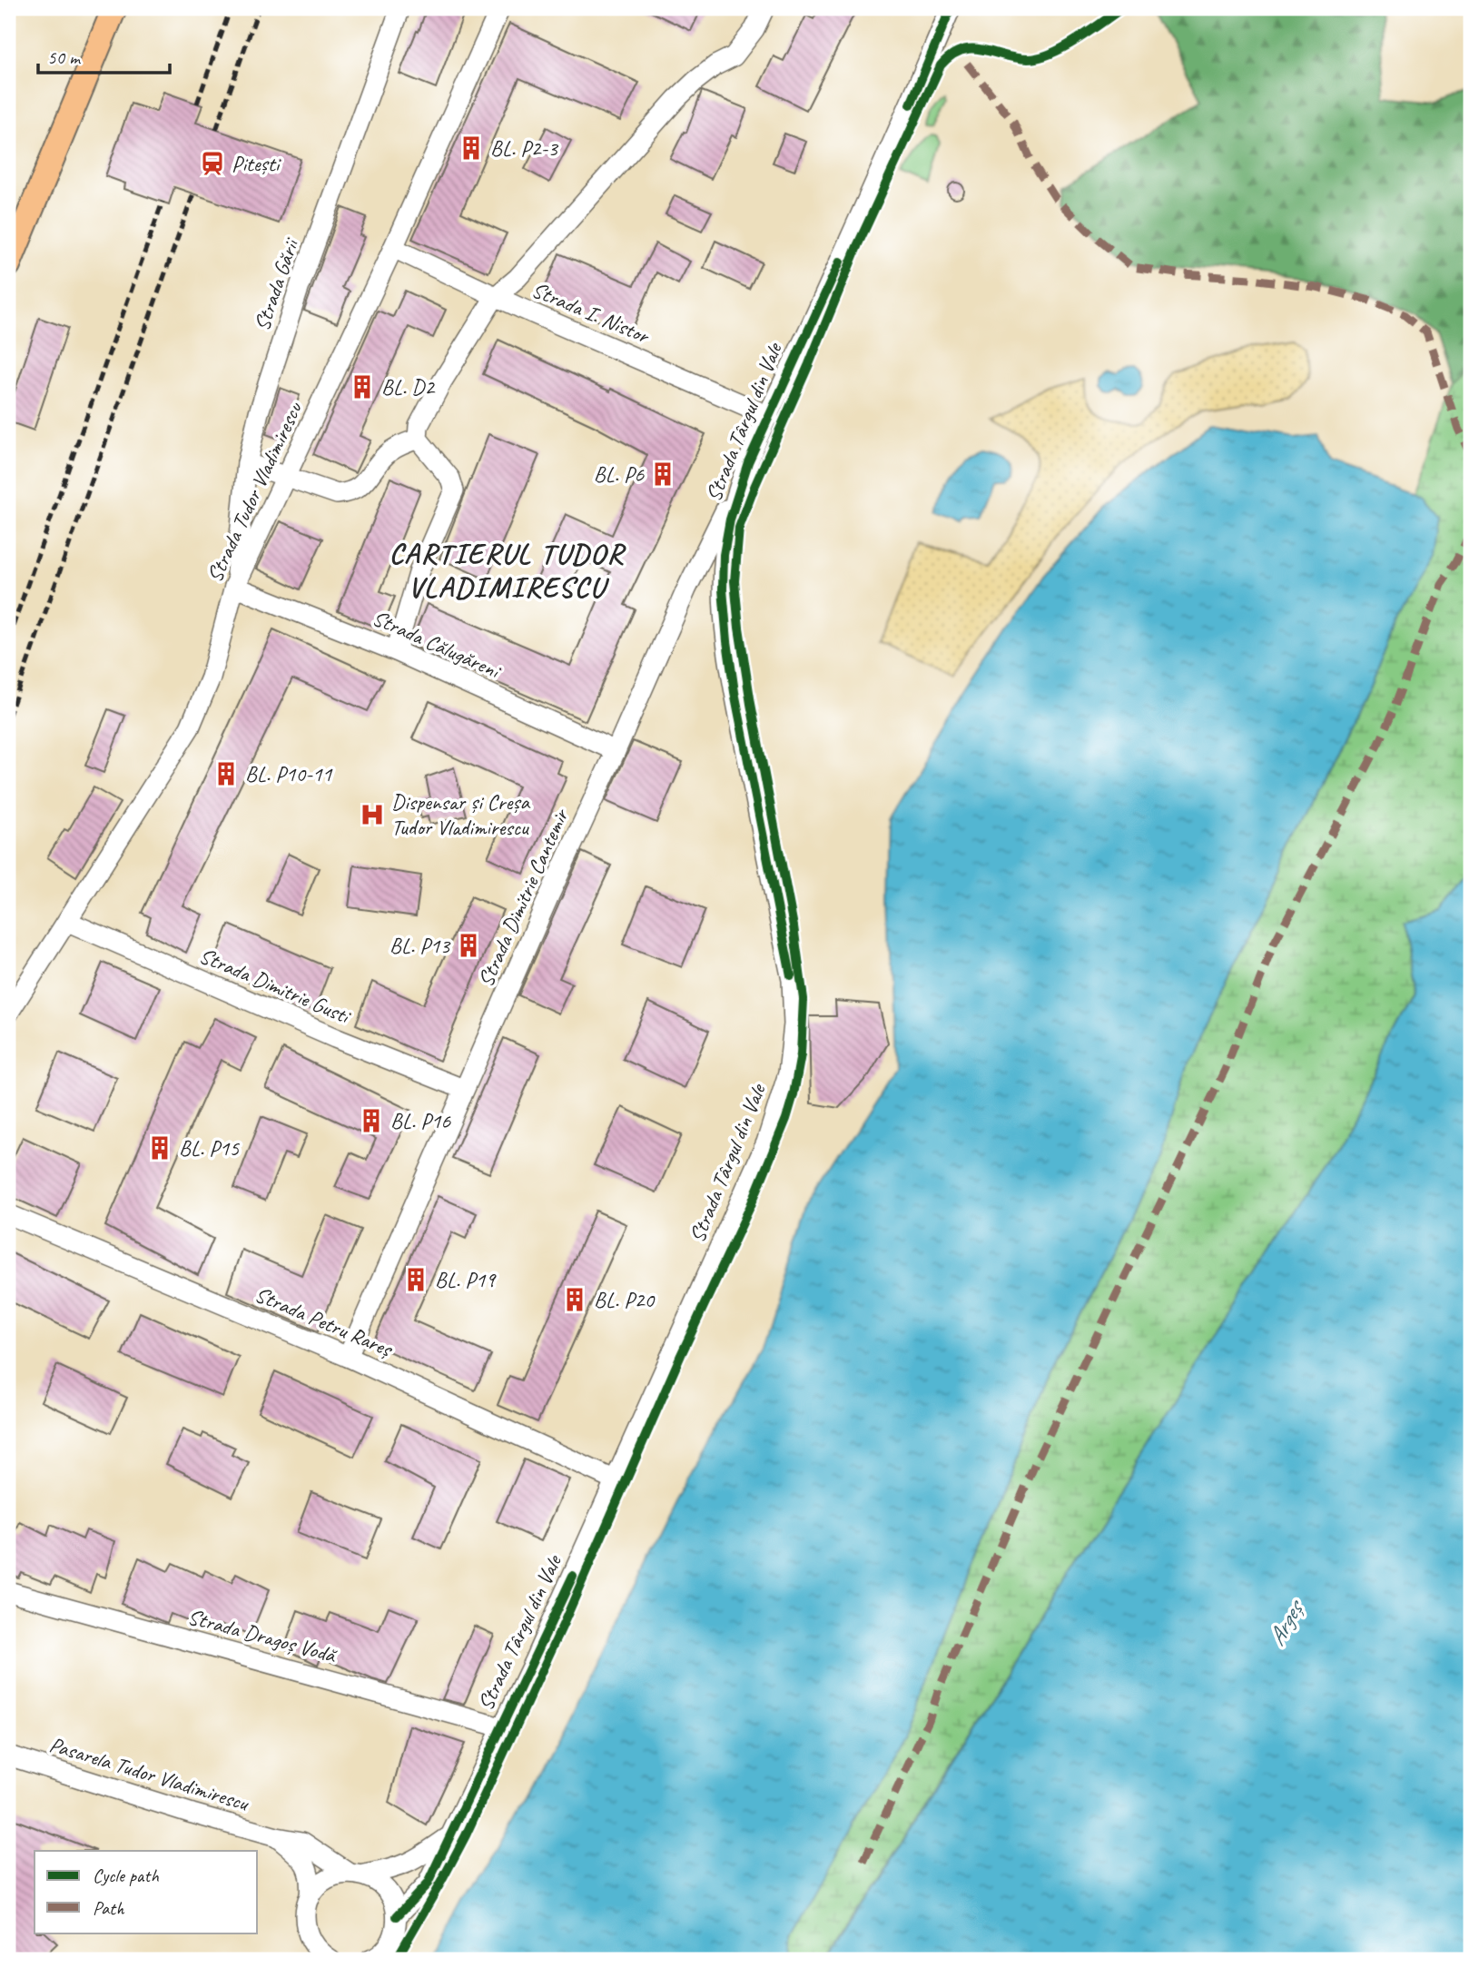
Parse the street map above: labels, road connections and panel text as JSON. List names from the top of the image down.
{
  "streets": {
    "street": [
      "Strada Gării",
      "Strada I. Nistor",
      "Strada Târgul din Vale",
      "Strada Tudor Vladimirescu",
      "Strada Călugăreni",
      "Strada Dimitrie Cantemir",
      "Strada Dimitrie Gusti",
      "Strada Petru Rareș",
      "Strada Dragoș Vodă",
      "Pasarela Tudor Vladimirescu"
    ]
  },
  "crossings": [
    ["Strada Gării", "Strada Tudor Vladimirescu"],
    ["Strada Gării", "Strada Călugăreni"],
    ["Strada I. Nistor", "Strada Târgul din Vale"],
    ["Strada I. Nistor", "Strada Tudor Vladimirescu"],
    ["Strada Târgul din Vale", "Strada Dimitrie Cantemir"],
    ["Strada Târgul din Vale", "Strada Petru Rareș"],
    ["Strada Târgul din Vale", "Strada Dragoș Vodă"],
    ["Strada Târgul din Vale", "Pasarela Tudor Vladimirescu"],
    ["Strada Tudor Vladimirescu", "Strada Călugăreni"],
    ["Strada Tudor Vladimirescu", "Strada Dimitrie Gusti"],
    ["Strada Călugăreni", "Strada Dimitrie Cantemir"],
    ["Strada Dimitrie Cantemir", "Strada Dimitrie Gusti"],
    ["Strada Dimitrie Cantemir", "Strada Petru Rareș"]
  ],
  "districts": ["CARTIERUL TUDOR VLADIMIRESCU"],
  "water": ["Argeș"],
  "places": {
    "building": [
      "BL. P2-3",
      "BL. D2",
      "BL. P6",
      "BL. P10-11",
      "BL. P13",
      "BL. P16",
      "BL. P15",
      "BL. P19",
      "BL. P20"
    ],
    "station": ["Pitești"],
    "hospital": ["Dispensar și Creșa Tudor Vladimirescu"]
  },
  "legend": ["Cycle path", "Path"],
  "scale_bar": "50 m"
}
